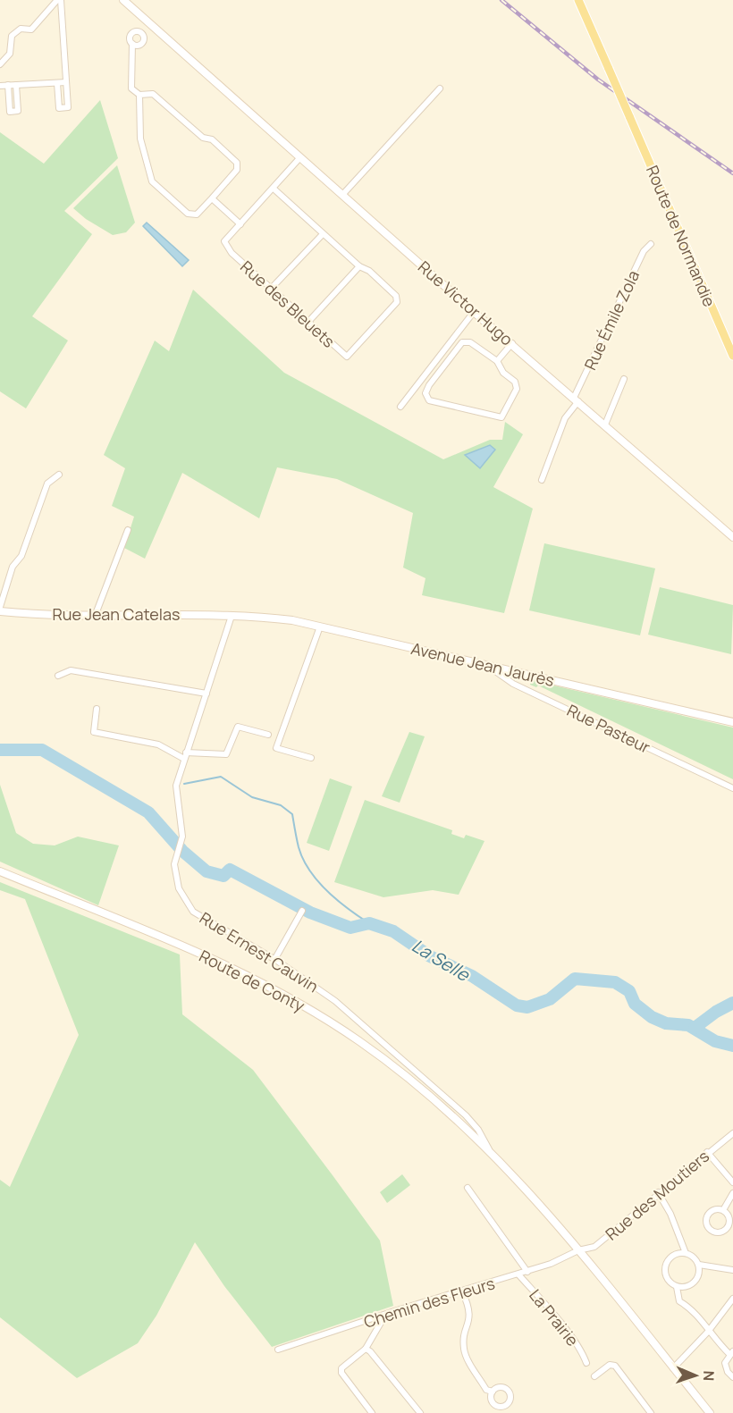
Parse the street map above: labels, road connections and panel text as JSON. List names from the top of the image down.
{
  "streets": {
    "main road": ["Route de Normandie"],
    "street": [
      "Rue Victor Hugo",
      "Rue des Bleuets",
      "Rue Émile Zola",
      "Rue Jean Catelas",
      "Avenue Jean Jaurès",
      "Rue Pasteur",
      "Rue Ernest Cauvin",
      "Route de Conty",
      "Rue des Moutiers",
      "Chemin des Fleurs",
      "La Prairie"
    ]
  },
  "crossings": [
    ["Rue Victor Hugo", "Rue des Bleuets"],
    ["Rue Victor Hugo", "Rue Émile Zola"],
    ["Rue Jean Catelas", "Avenue Jean Jaurès"],
    ["Rue Jean Catelas", "Rue Ernest Cauvin"],
    ["Avenue Jean Jaurès", "Rue Pasteur"],
    ["Avenue Jean Jaurès", "Rue Ernest Cauvin"],
    ["Rue Ernest Cauvin", "Route de Conty"],
    ["Route de Conty", "Rue des Moutiers"],
    ["Route de Conty", "Chemin des Fleurs"],
    ["Rue des Moutiers", "Chemin des Fleurs"],
    ["Chemin des Fleurs", "La Prairie"]
  ],
  "water": ["La Selle"],
  "north": "right"
}
